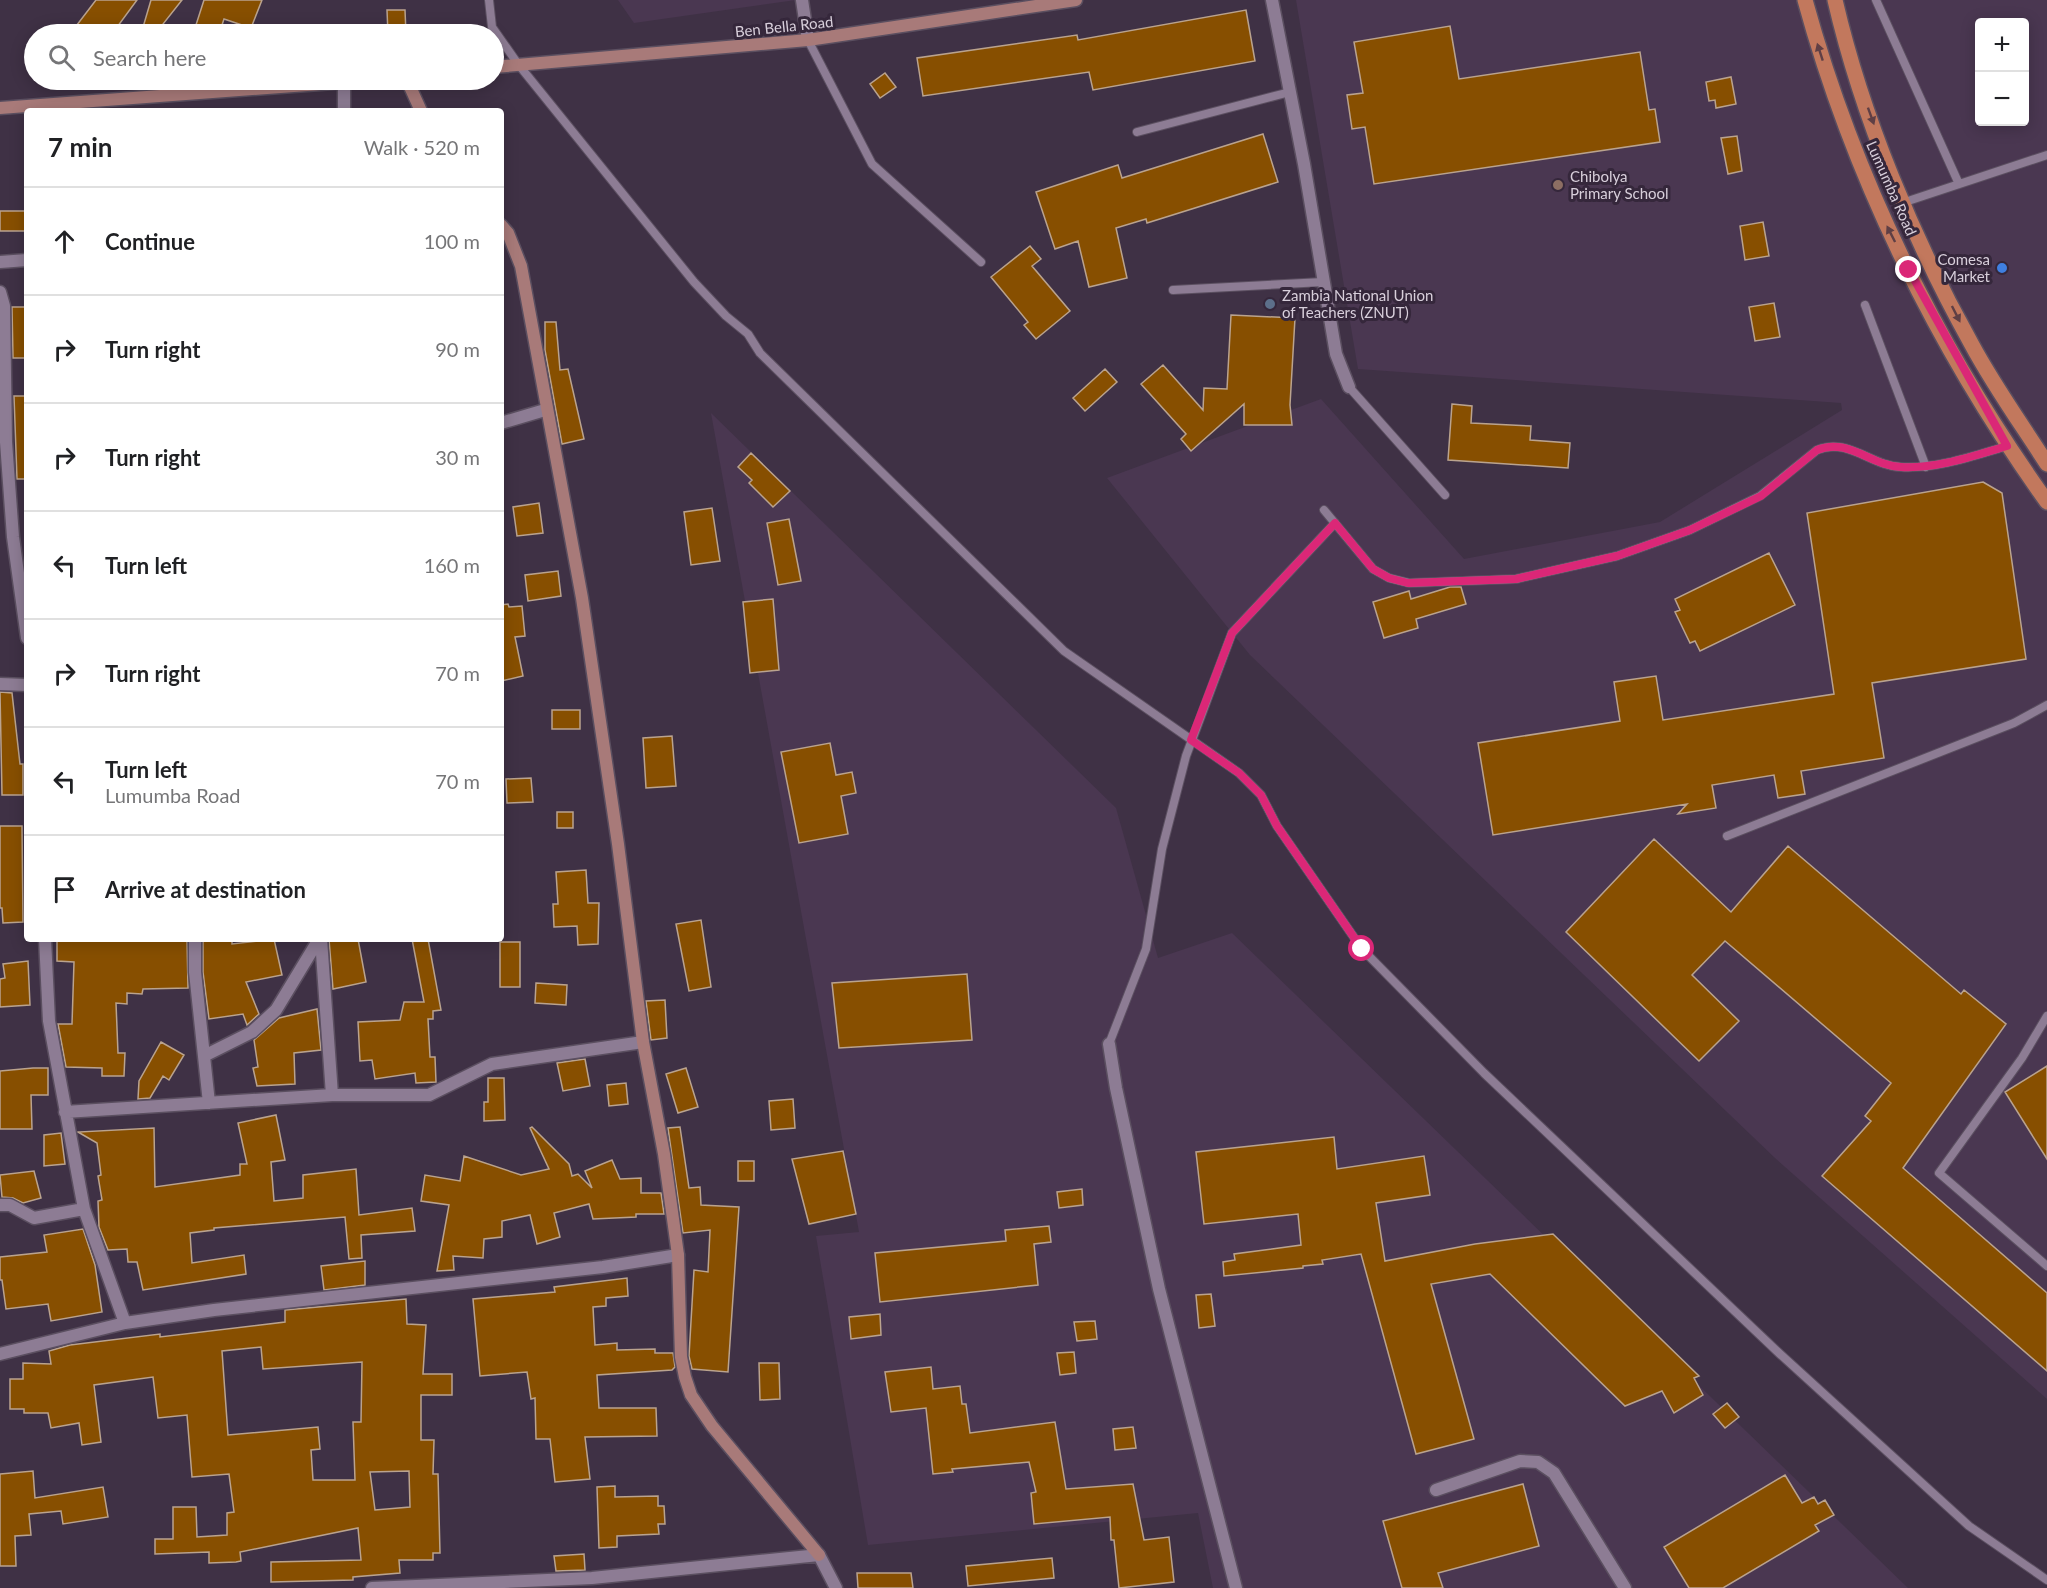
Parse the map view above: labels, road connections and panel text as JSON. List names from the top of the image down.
{
  "streets": {
    "main road": ["Lumumba Road"],
    "street": ["Ben Bella Road"]
  },
  "places": ["Chibolya Primary School", "Comesa Market", "Zambia National Union of Teachers (ZNUT)"],
  "page": {
    "map_buttons": ["+", "−"],
    "search": "Search here",
    "heading": ["7 min", "Walk · 520 m"],
    "list": [
      ["Continue", "100 m"],
      ["Turn right", "90 m"],
      ["Turn right", "30 m"],
      ["Turn left", "160 m"],
      ["Turn right", "70 m"],
      ["Turn left", "Lumumba Road", "70 m"],
      "Arrive at destination"
    ]
  }
}
